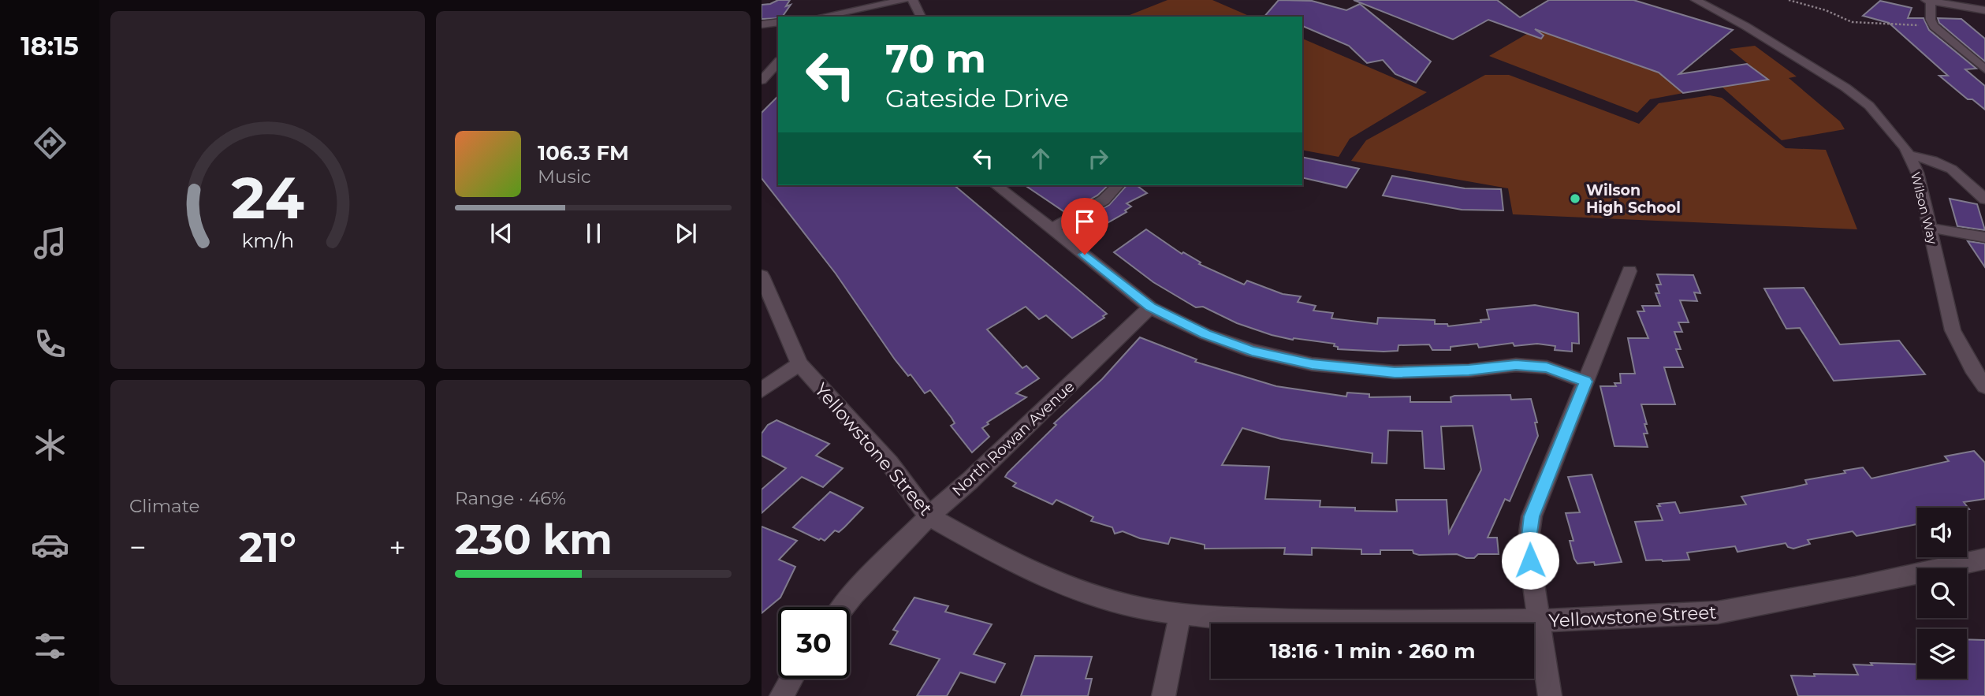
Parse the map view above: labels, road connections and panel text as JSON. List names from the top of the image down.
{
  "streets": {
    "street": ["Wilson Way", "North Rowan Avenue", "Yellowstone Street"]
  },
  "crossings": [
    ["North Rowan Avenue", "Yellowstone Street"]
  ],
  "places": ["Wilson High School"],
  "page": {
    "tabs": "18:15",
    "turn": ["70 m", "Gateside Drive"],
    "song": ["106.3 FM", "Music"],
    "tile": [
      "Climate",
      ["Range · 46%", "230 km"]
    ],
    "heat": ["−", "21°", "+"],
    "limit": "30",
    "trip": "18:16 · 1 min · 260 m",
    "gauge": ["24", "km/h"]
  }
}
